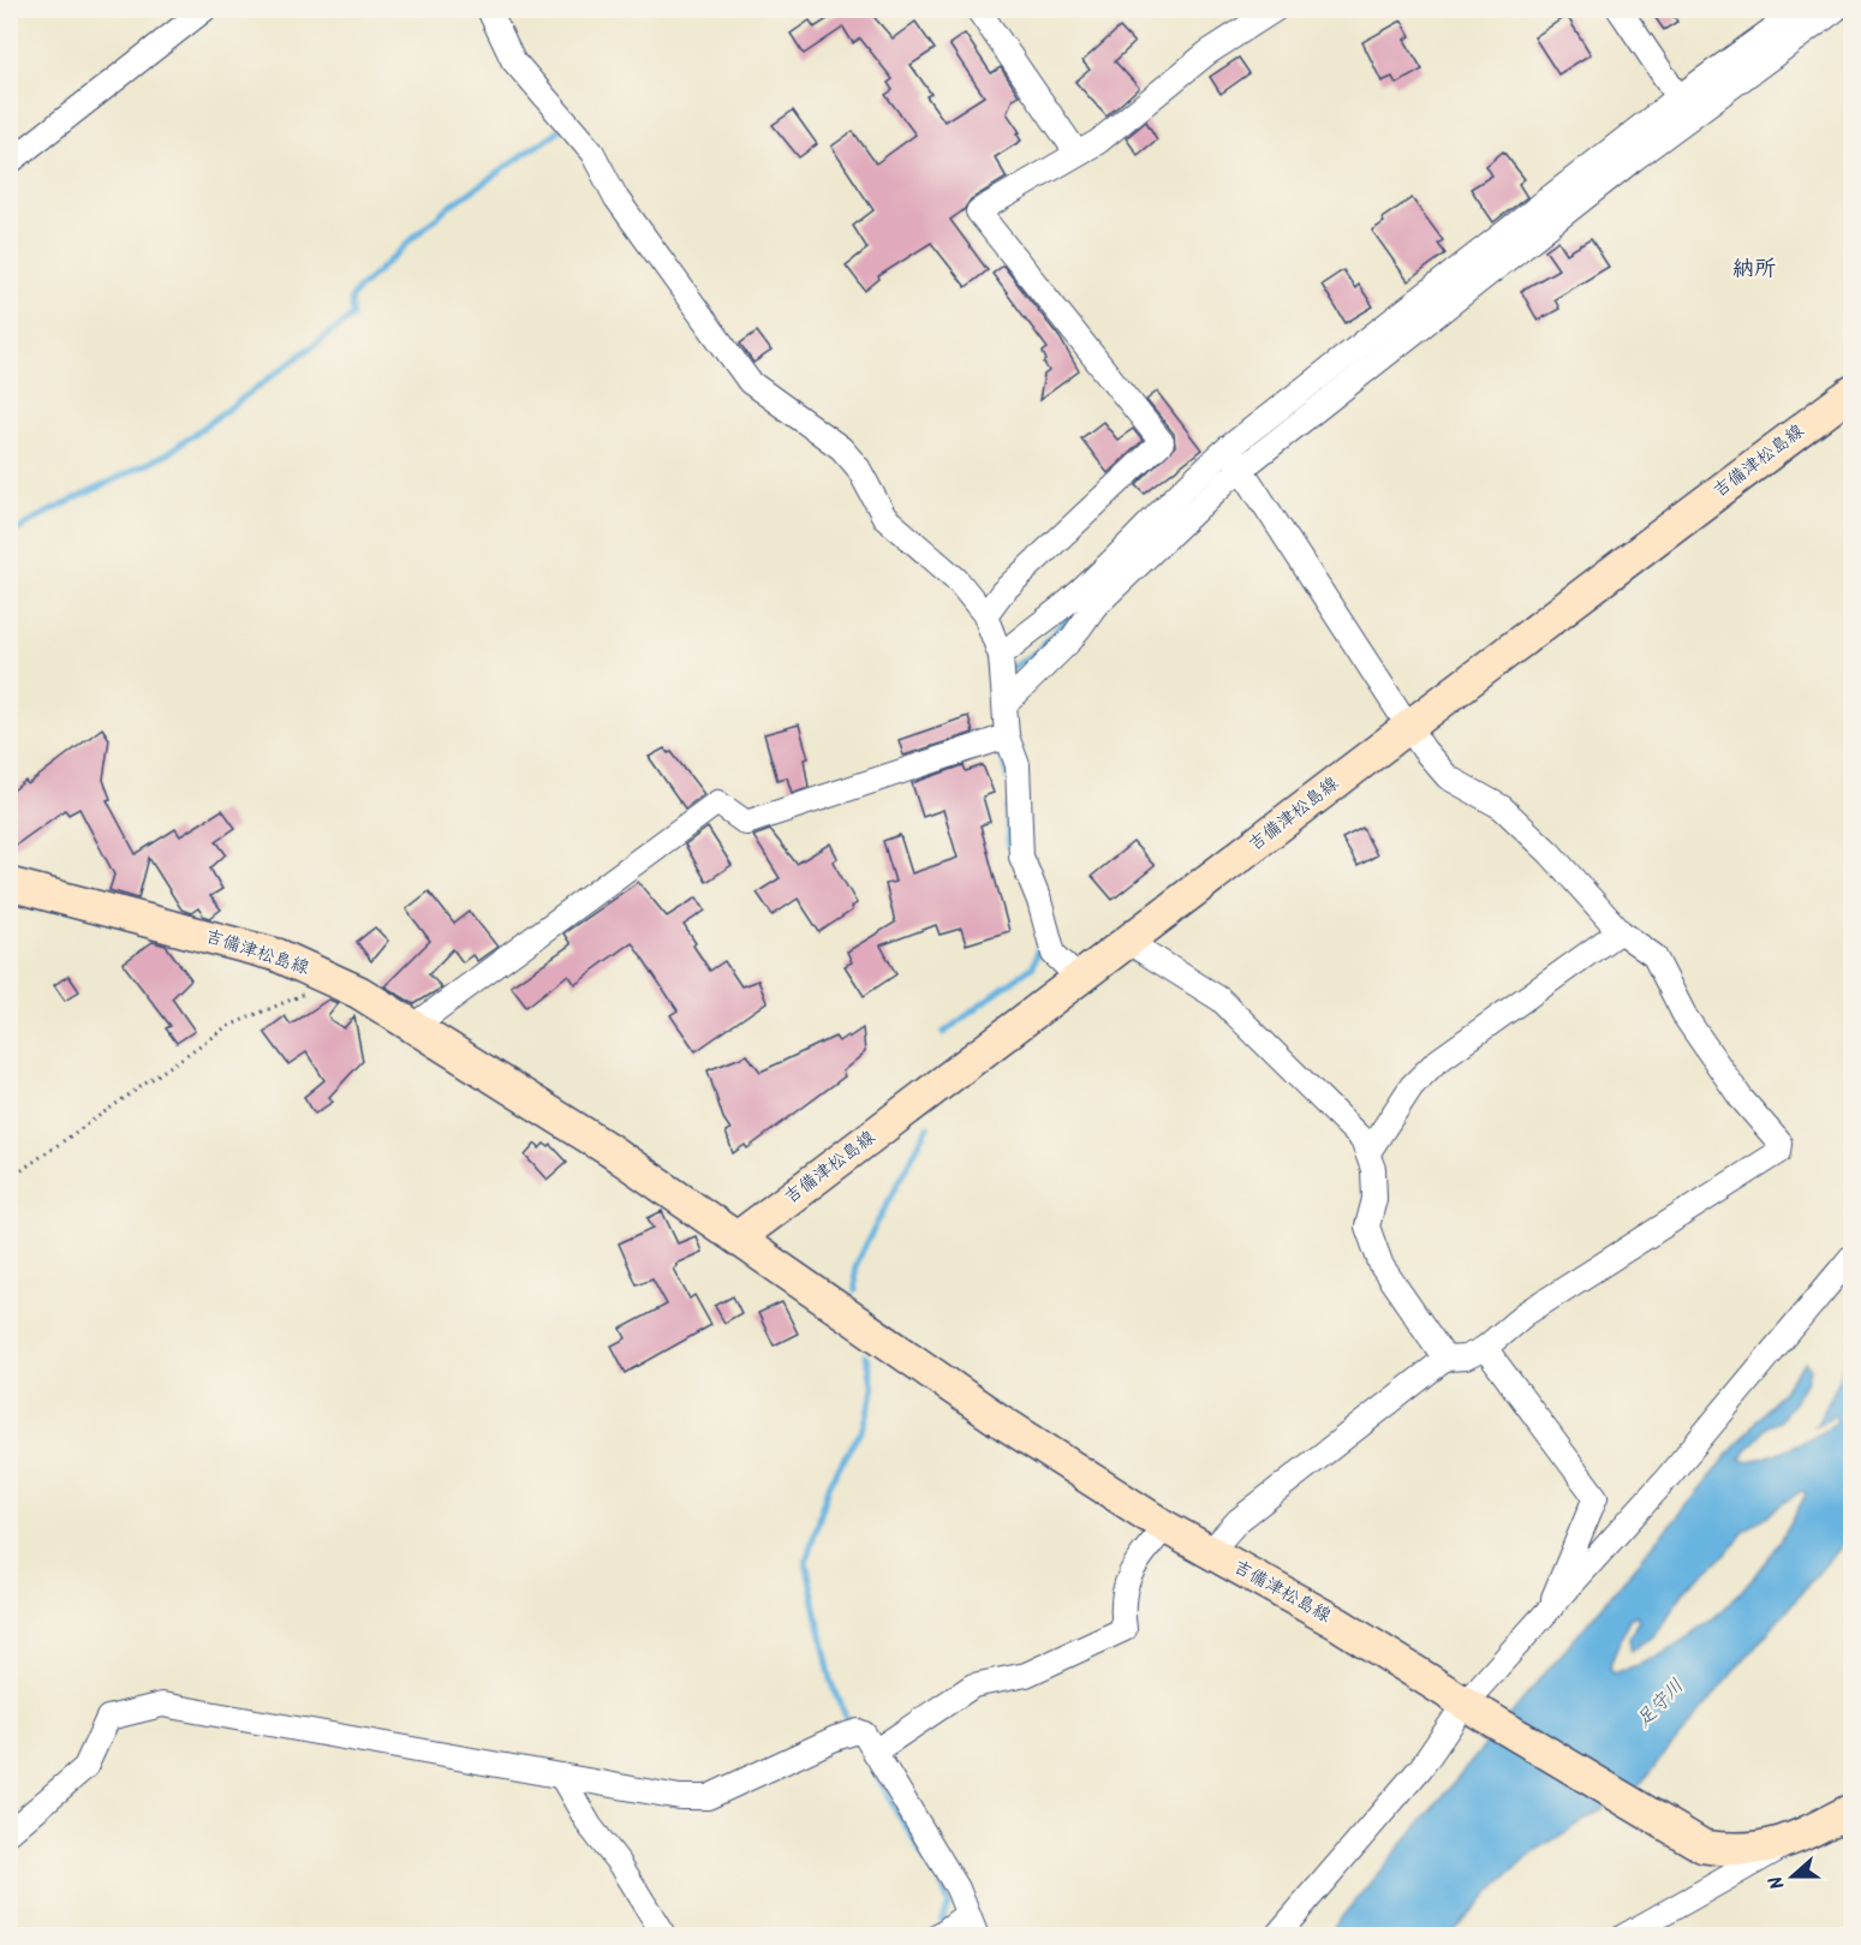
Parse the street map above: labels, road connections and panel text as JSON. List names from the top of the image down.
{
  "streets": {
    "main road": ["吉備津松島線"]
  },
  "districts": ["納所"],
  "water": ["足守川"],
  "north": "left"
}
